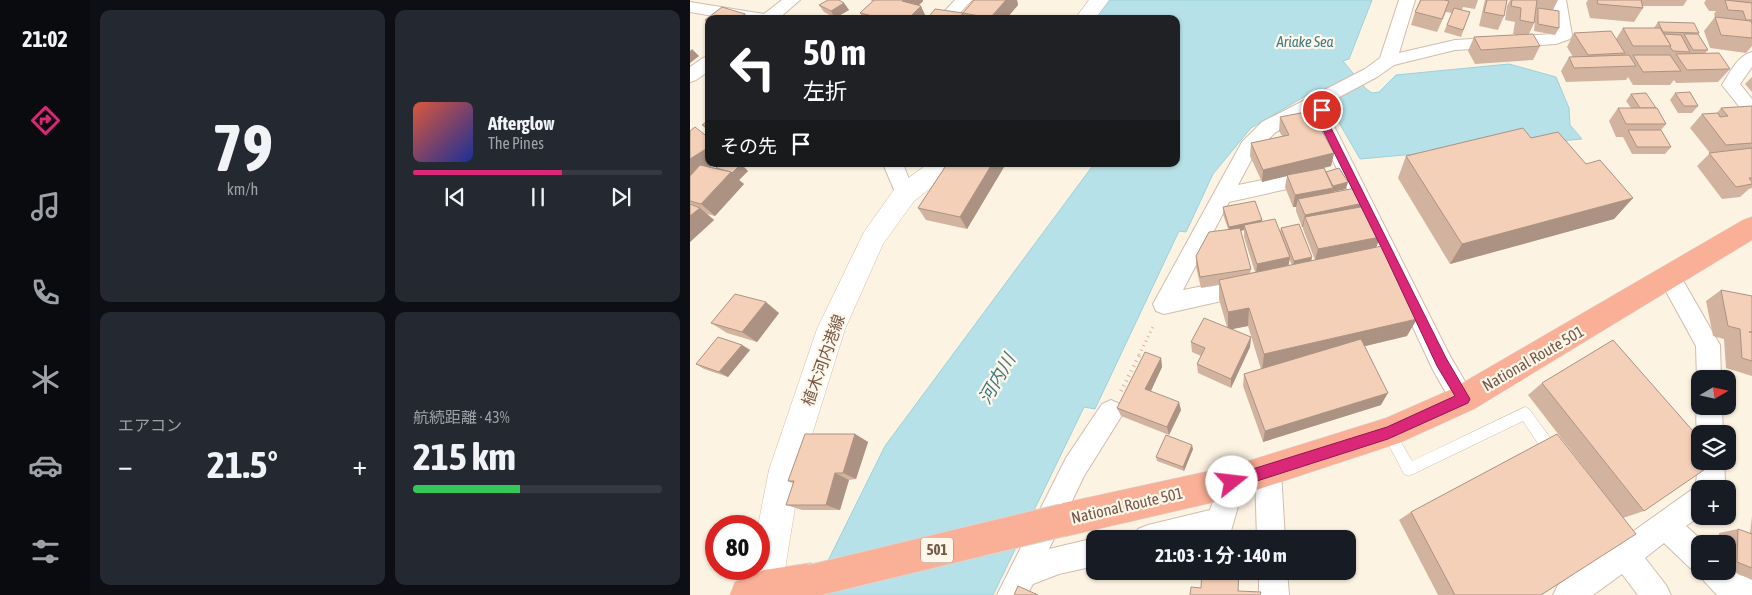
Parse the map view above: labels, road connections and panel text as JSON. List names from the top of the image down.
{
  "streets": {
    "highway": ["National Route 501", "501"],
    "main road": ["植木河内港線"]
  },
  "crossings": [
    ["National Route 501", "植木河内港線"]
  ],
  "water": ["Ariake Sea", "河内川"],
  "north": "right",
  "page": {
    "tabs": "21:02",
    "tile": [
      ["79", "km/h"],
      "エアコン",
      ["航続距離 · 43%", "215 km"]
    ],
    "turn": ["50 m", "左折"],
    "song": ["Afterglow", "The Pines"],
    "then": "その先",
    "map_buttons": ["+", "−"],
    "heat": ["−", "21.5°", "+"],
    "limit": "80",
    "trip": "21:03 · 1 分 · 140 m"
  }
}
